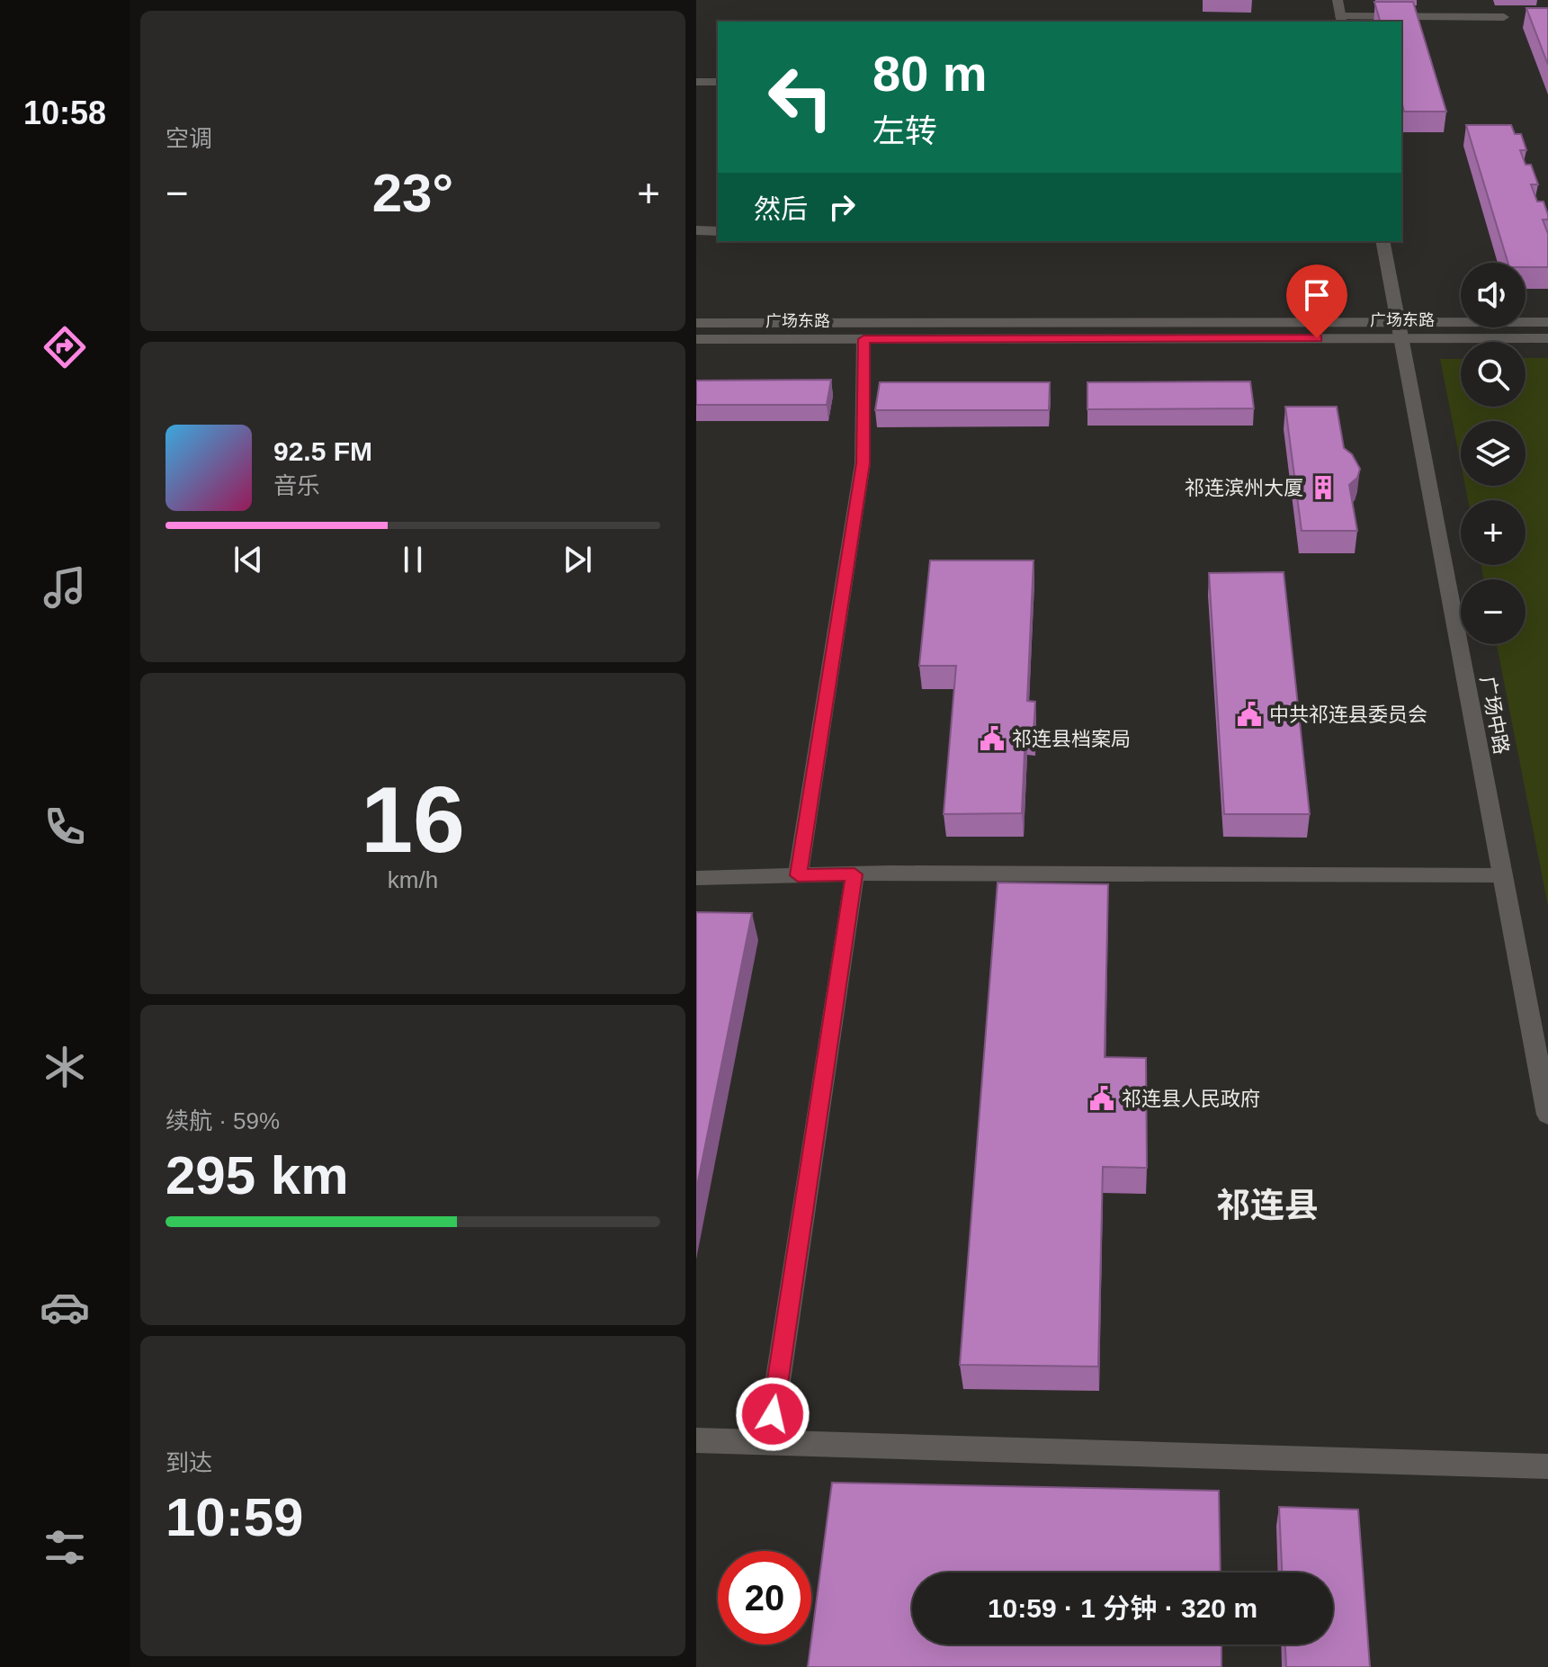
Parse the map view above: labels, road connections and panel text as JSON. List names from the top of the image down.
{
  "streets": {
    "street": ["广场东路", "广场中路"]
  },
  "crossings": [
    ["广场东路", "广场中路"]
  ],
  "districts": ["祁连县"],
  "places": {
    "building": ["祁连滨州大厦"],
    "public building": ["中共祁连县委员会", "祁连县档案局", "祁连县人民政府"]
  },
  "page": {
    "tabs": "10:58",
    "tile": [
      "空调",
      ["16", "km/h"],
      ["续航 · 59%", "295 km"],
      ["到达", "10:59"]
    ],
    "turn": ["80 m", "左转"],
    "heat": ["−", "23°", "+"],
    "then": "然后",
    "map_buttons": ["+", "−"],
    "song": ["92.5 FM", "音乐"],
    "limit": "20",
    "trip": "10:59 · 1 分钟 · 320 m"
  }
}
